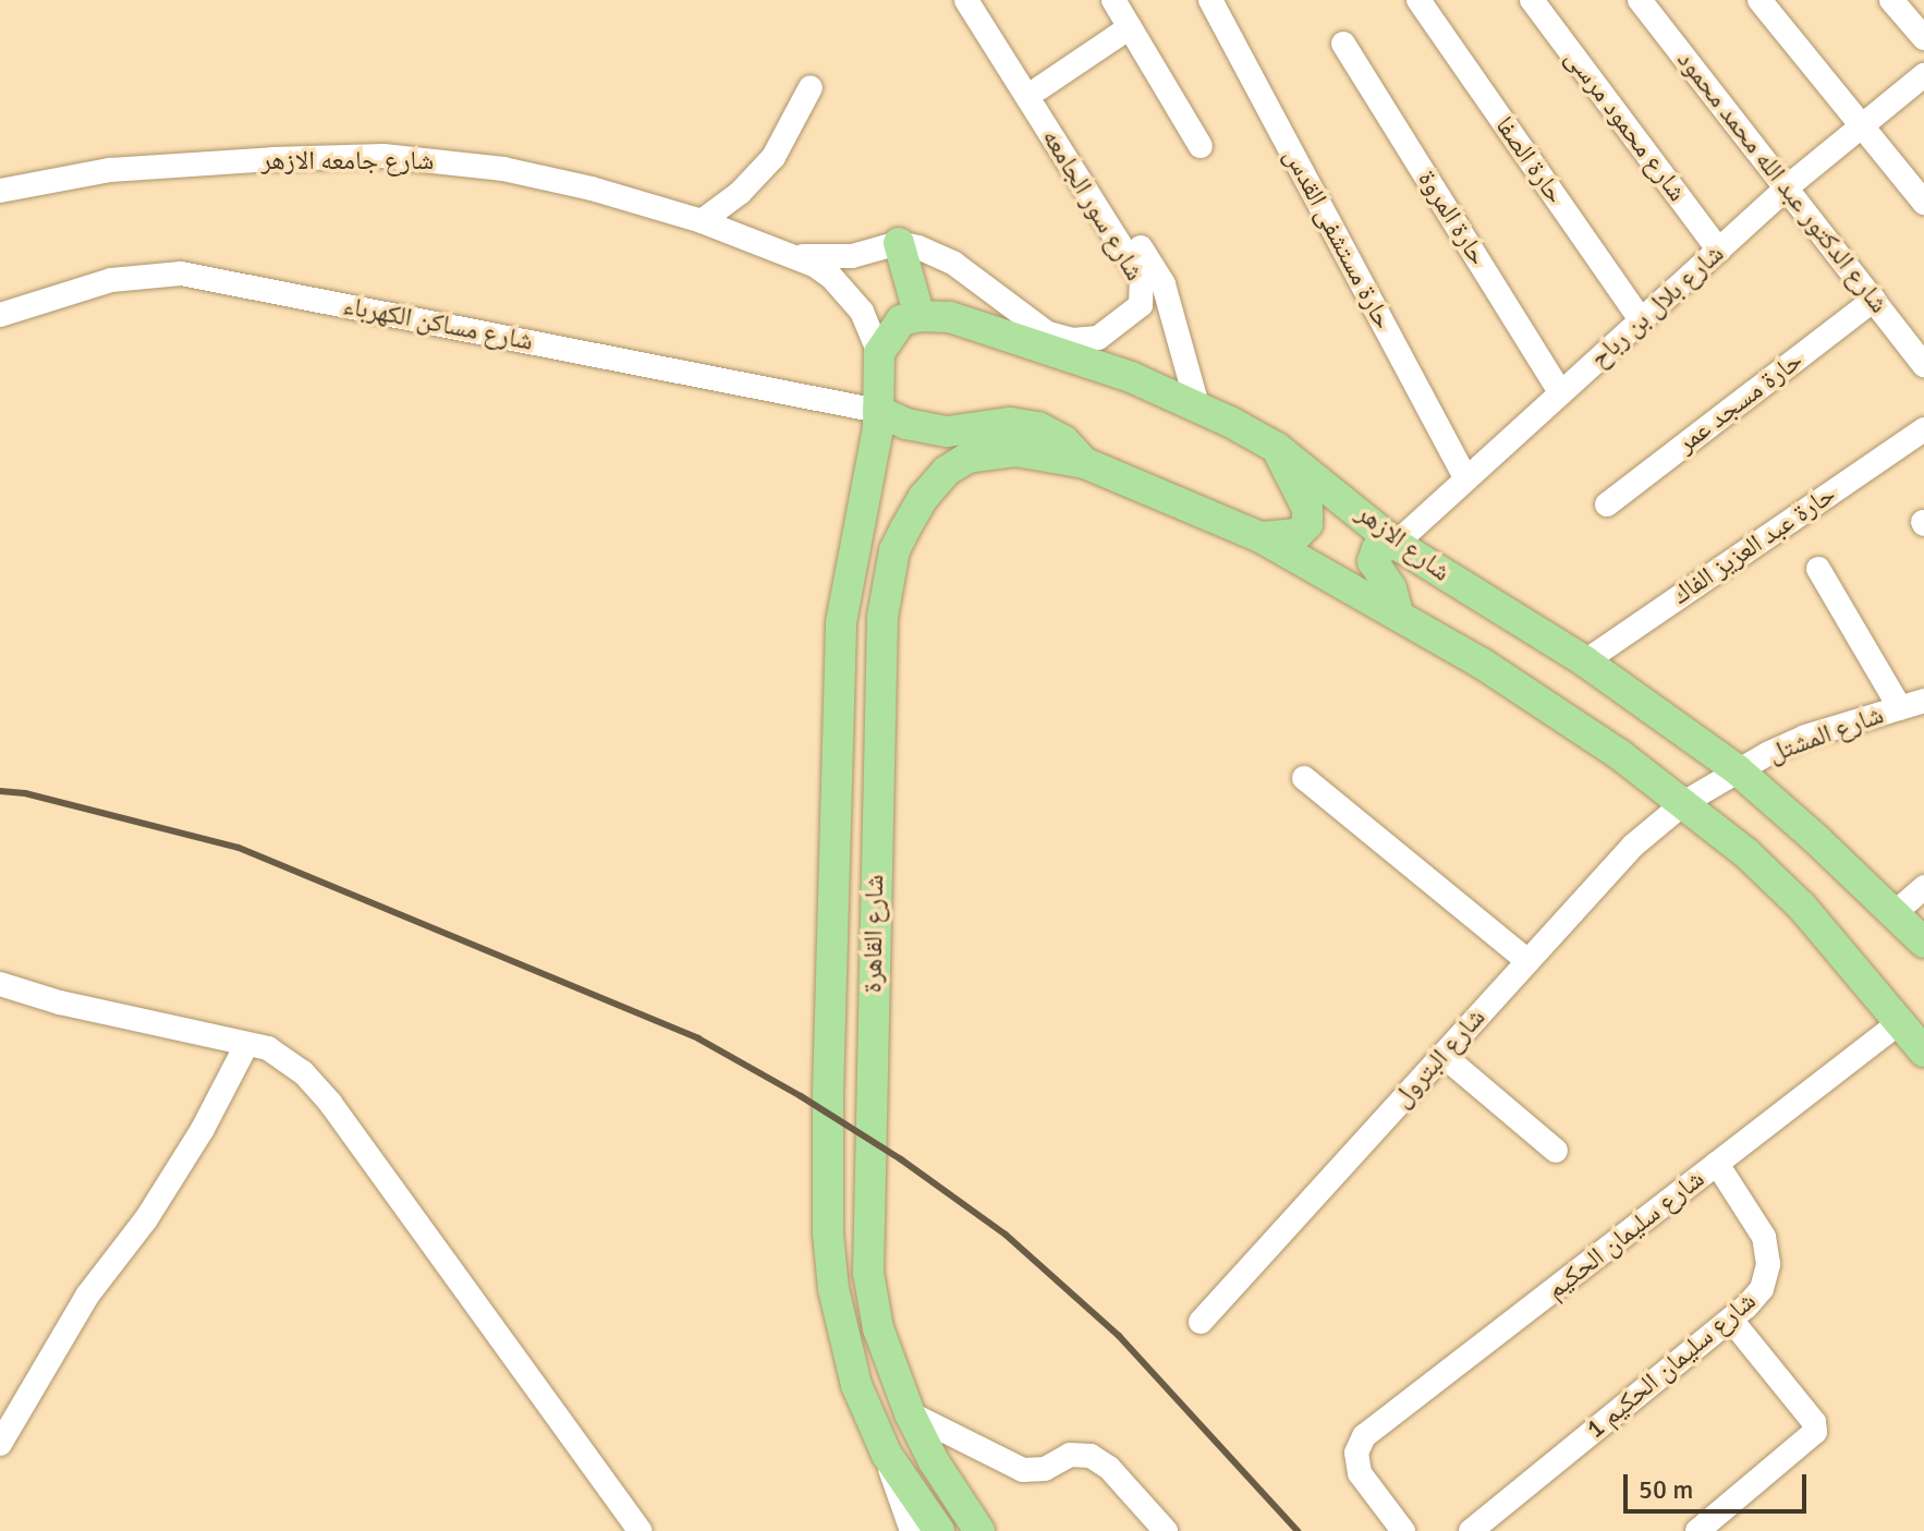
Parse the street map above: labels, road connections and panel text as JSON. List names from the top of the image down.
{
  "streets": {
    "main road": ["شارع الازهر", "شارع القاهرة"],
    "street": [
      "شارع محمود مرسى",
      "حارة الصفا",
      "شارع جامعه الازهر",
      "شارع الدكتور عبد الله محمد محمود",
      "شارع سور الجامعه",
      "حارة المروة",
      "حارة مستشفى القدس",
      "شارع بلال بن رباح",
      "شارع مساكن الكهرباء",
      "حارة مسجد عمر",
      "حارة عبد العزيز الفاك",
      "شارع المشتل",
      "شارع البترول",
      "شارع سليمان الحكيم",
      "شارع سليمان الحكيم 1"
    ]
  },
  "crossings": [
    ["شارع محمود مرسى", "شارع بلال بن رباح"],
    ["حارة الصفا", "شارع بلال بن رباح"],
    ["شارع جامعه الازهر", "شارع سور الجامعه"],
    ["شارع الدكتور عبد الله محمد محمود", "شارع بلال بن رباح"],
    ["شارع الدكتور عبد الله محمد محمود", "حارة مسجد عمر"],
    ["شارع سور الجامعه", "شارع الازهر"],
    ["حارة المروة", "شارع بلال بن رباح"],
    ["حارة مستشفى القدس", "شارع بلال بن رباح"],
    ["شارع بلال بن رباح", "شارع الازهر"],
    ["شارع مساكن الكهرباء", "شارع القاهرة"],
    ["شارع الازهر", "حارة عبد العزيز الفاك"],
    ["شارع الازهر", "شارع المشتل"],
    ["شارع المشتل", "شارع البترول"],
    ["شارع سليمان الحكيم", "شارع سليمان الحكيم 1"]
  ],
  "scale_bar": "50 m"
}
